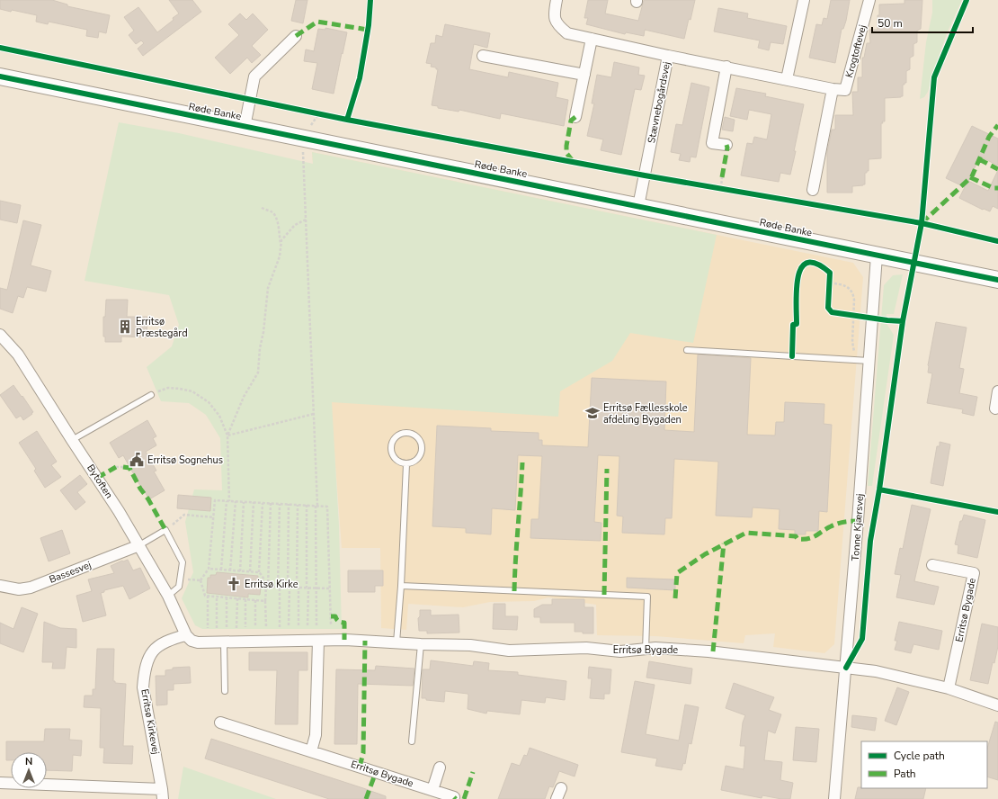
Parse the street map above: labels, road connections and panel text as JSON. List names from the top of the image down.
{
  "streets": {
    "street": [
      "Krogtoftevej",
      "Stævnebogårdsvej",
      "Røde Banke",
      "Bytoften",
      "Tonne Kjærsvej",
      "Bassesvej",
      "Erritsø Bygade",
      "Erritsø Kirkevej"
    ]
  },
  "crossings": [
    ["Krogtoftevej", "Stævnebogårdsvej"],
    ["Stævnebogårdsvej", "Røde Banke"],
    ["Røde Banke", "Tonne Kjærsvej"],
    ["Bytoften", "Bassesvej"],
    ["Bytoften", "Erritsø Bygade"],
    ["Bytoften", "Erritsø Kirkevej"],
    ["Tonne Kjærsvej", "Erritsø Bygade"],
    ["Erritsø Bygade", "Erritsø Kirkevej"]
  ],
  "places": {
    "building": ["Erritsø Præstegård"],
    "school or university": ["Erritsø Fællesskole afdeling Bygaden"],
    "public building": ["Erritsø Sognehus"],
    "church": ["Erritsø Kirke"]
  },
  "legend": ["Cycle path", "Path"],
  "scale_bar": "50 m",
  "north": "top"
}
